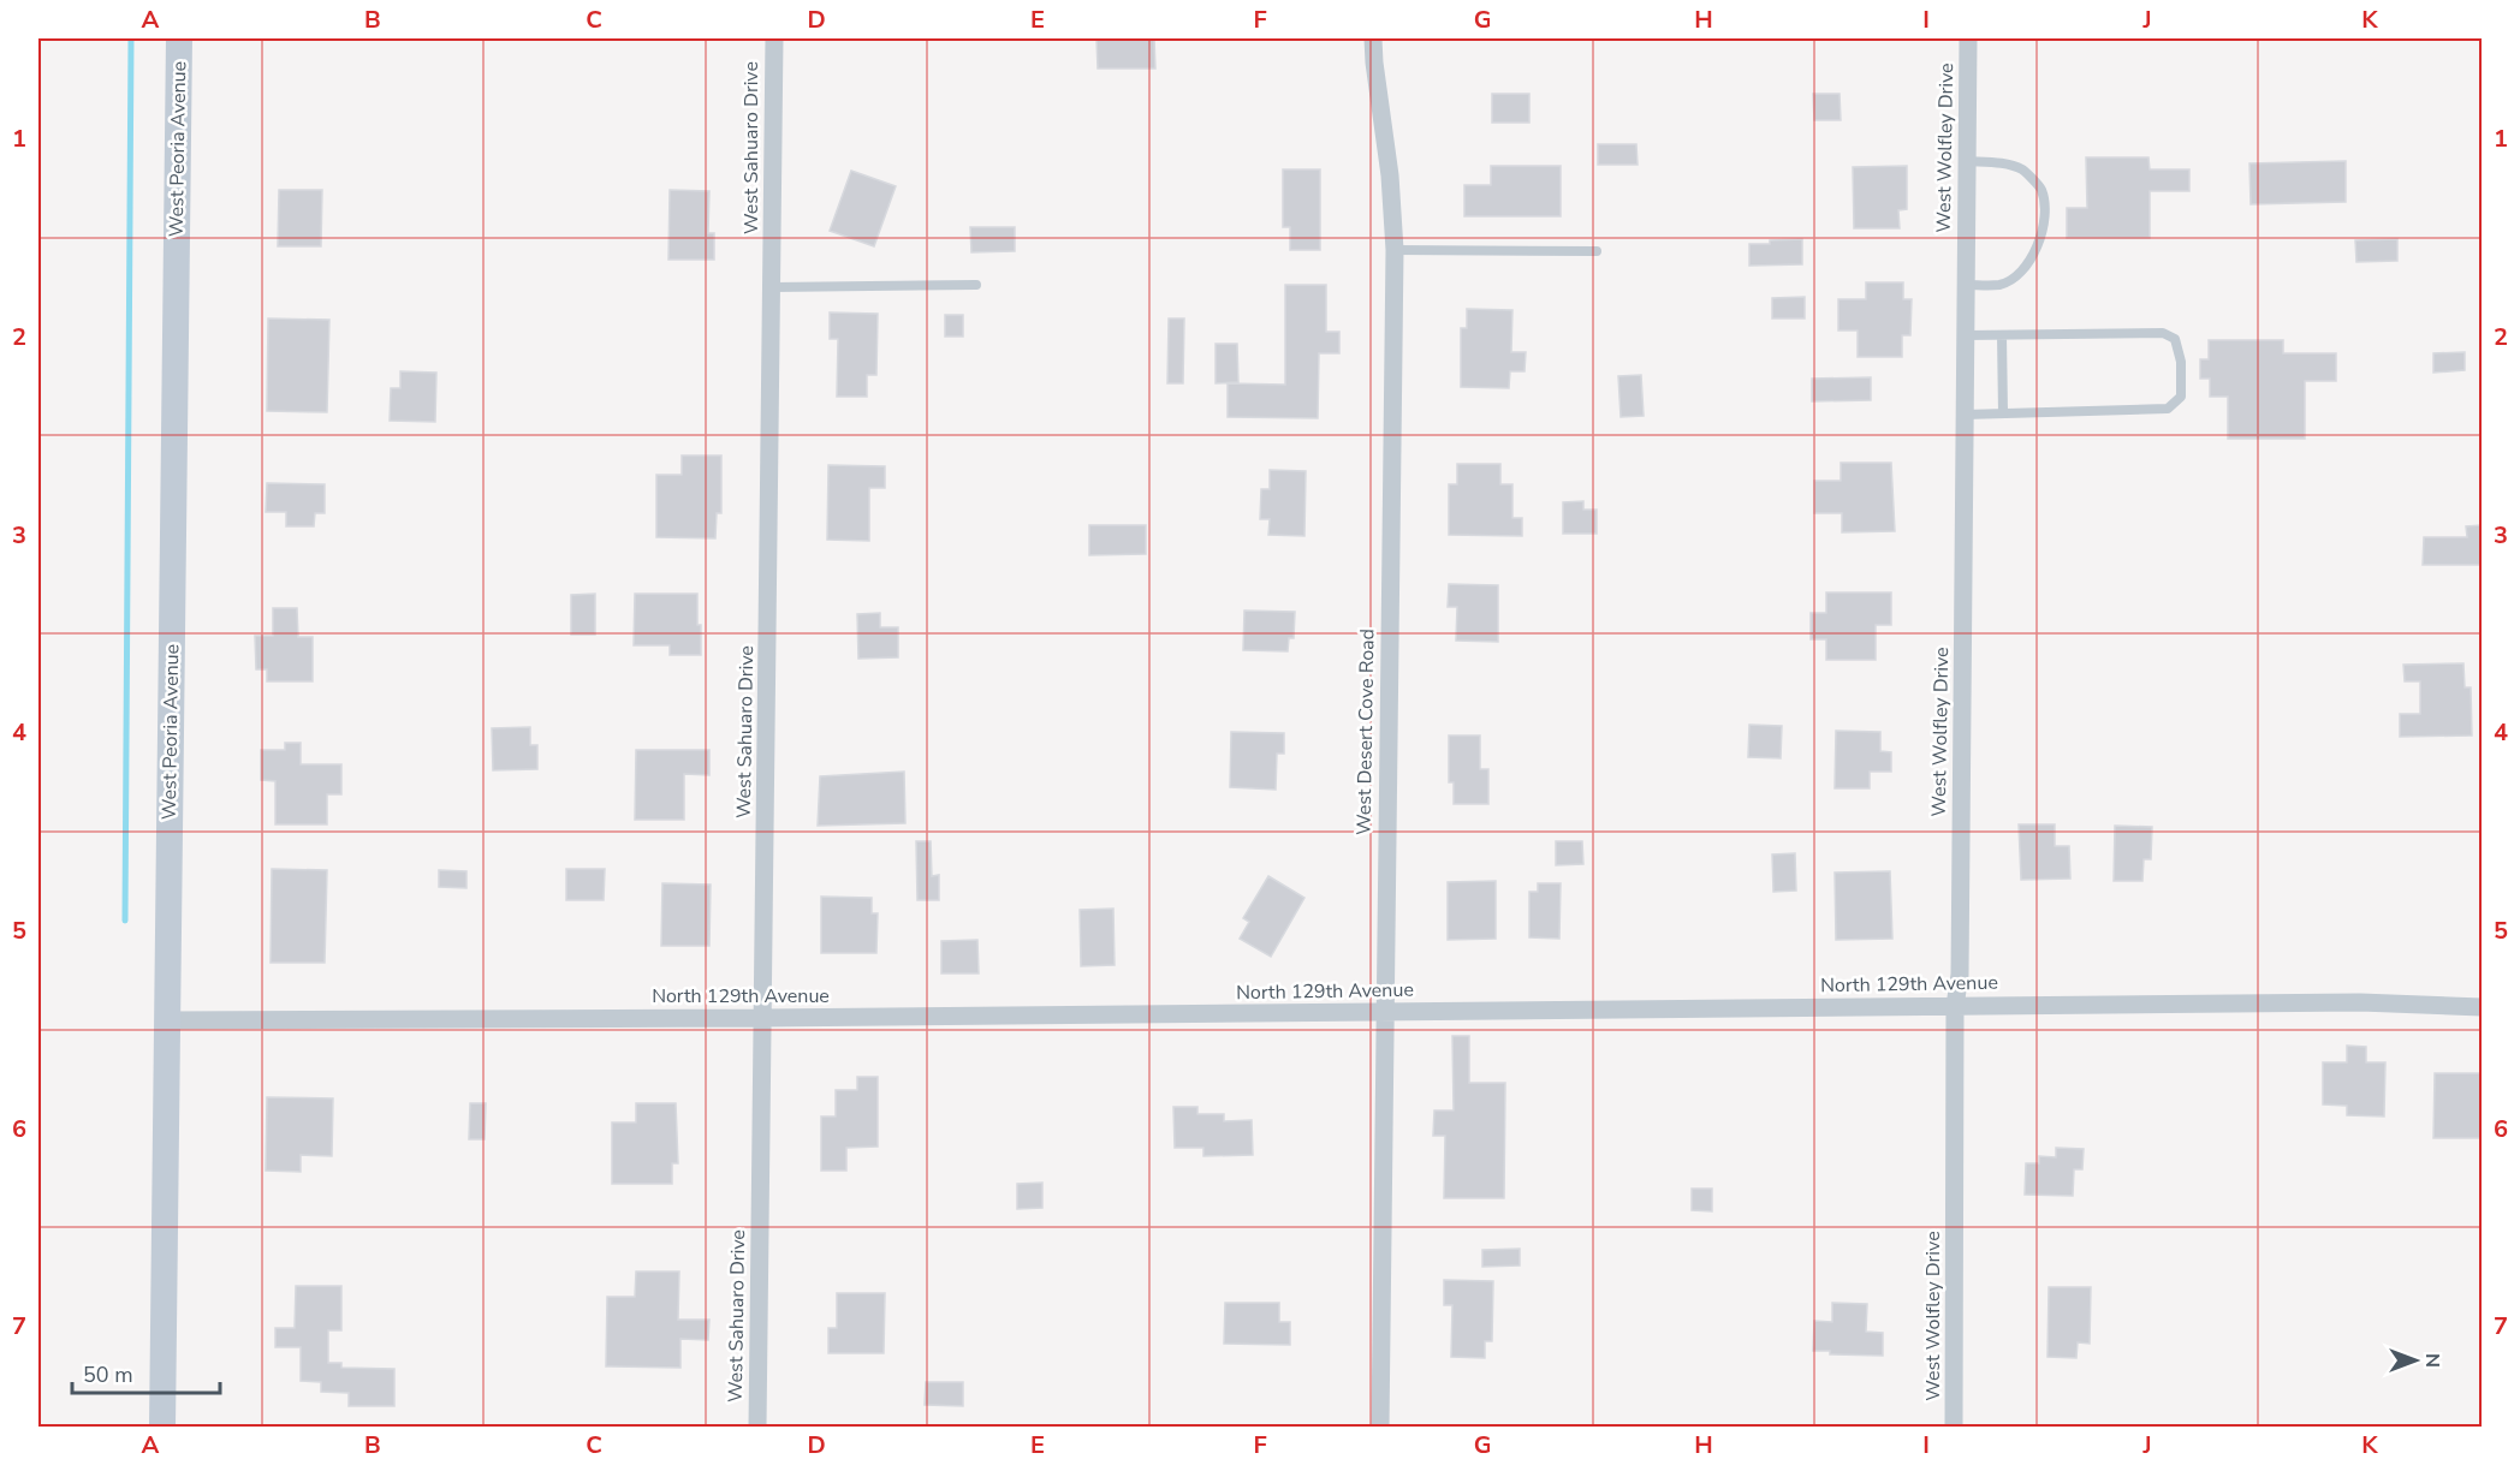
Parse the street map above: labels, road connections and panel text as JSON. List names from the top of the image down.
{
  "streets": {
    "main road": ["West Peoria Avenue"],
    "street": [
      "West Sahuaro Drive",
      "West Wolfley Drive",
      "West Desert Cove Road",
      "North 129th Avenue"
    ]
  },
  "crossings": [
    ["West Sahuaro Drive", "North 129th Avenue"],
    ["West Wolfley Drive", "North 129th Avenue"],
    ["West Peoria Avenue", "North 129th Avenue"],
    ["West Desert Cove Road", "North 129th Avenue"]
  ],
  "scale_bar": "50 m",
  "north": "right",
  "grid": {
    "columns": [
      "A",
      "B",
      "C",
      "D",
      "E",
      "F",
      "G",
      "H",
      "I",
      "J",
      "K"
    ],
    "rows": [
      "1",
      "2",
      "3",
      "4",
      "5",
      "6",
      "7"
    ]
  }
}
